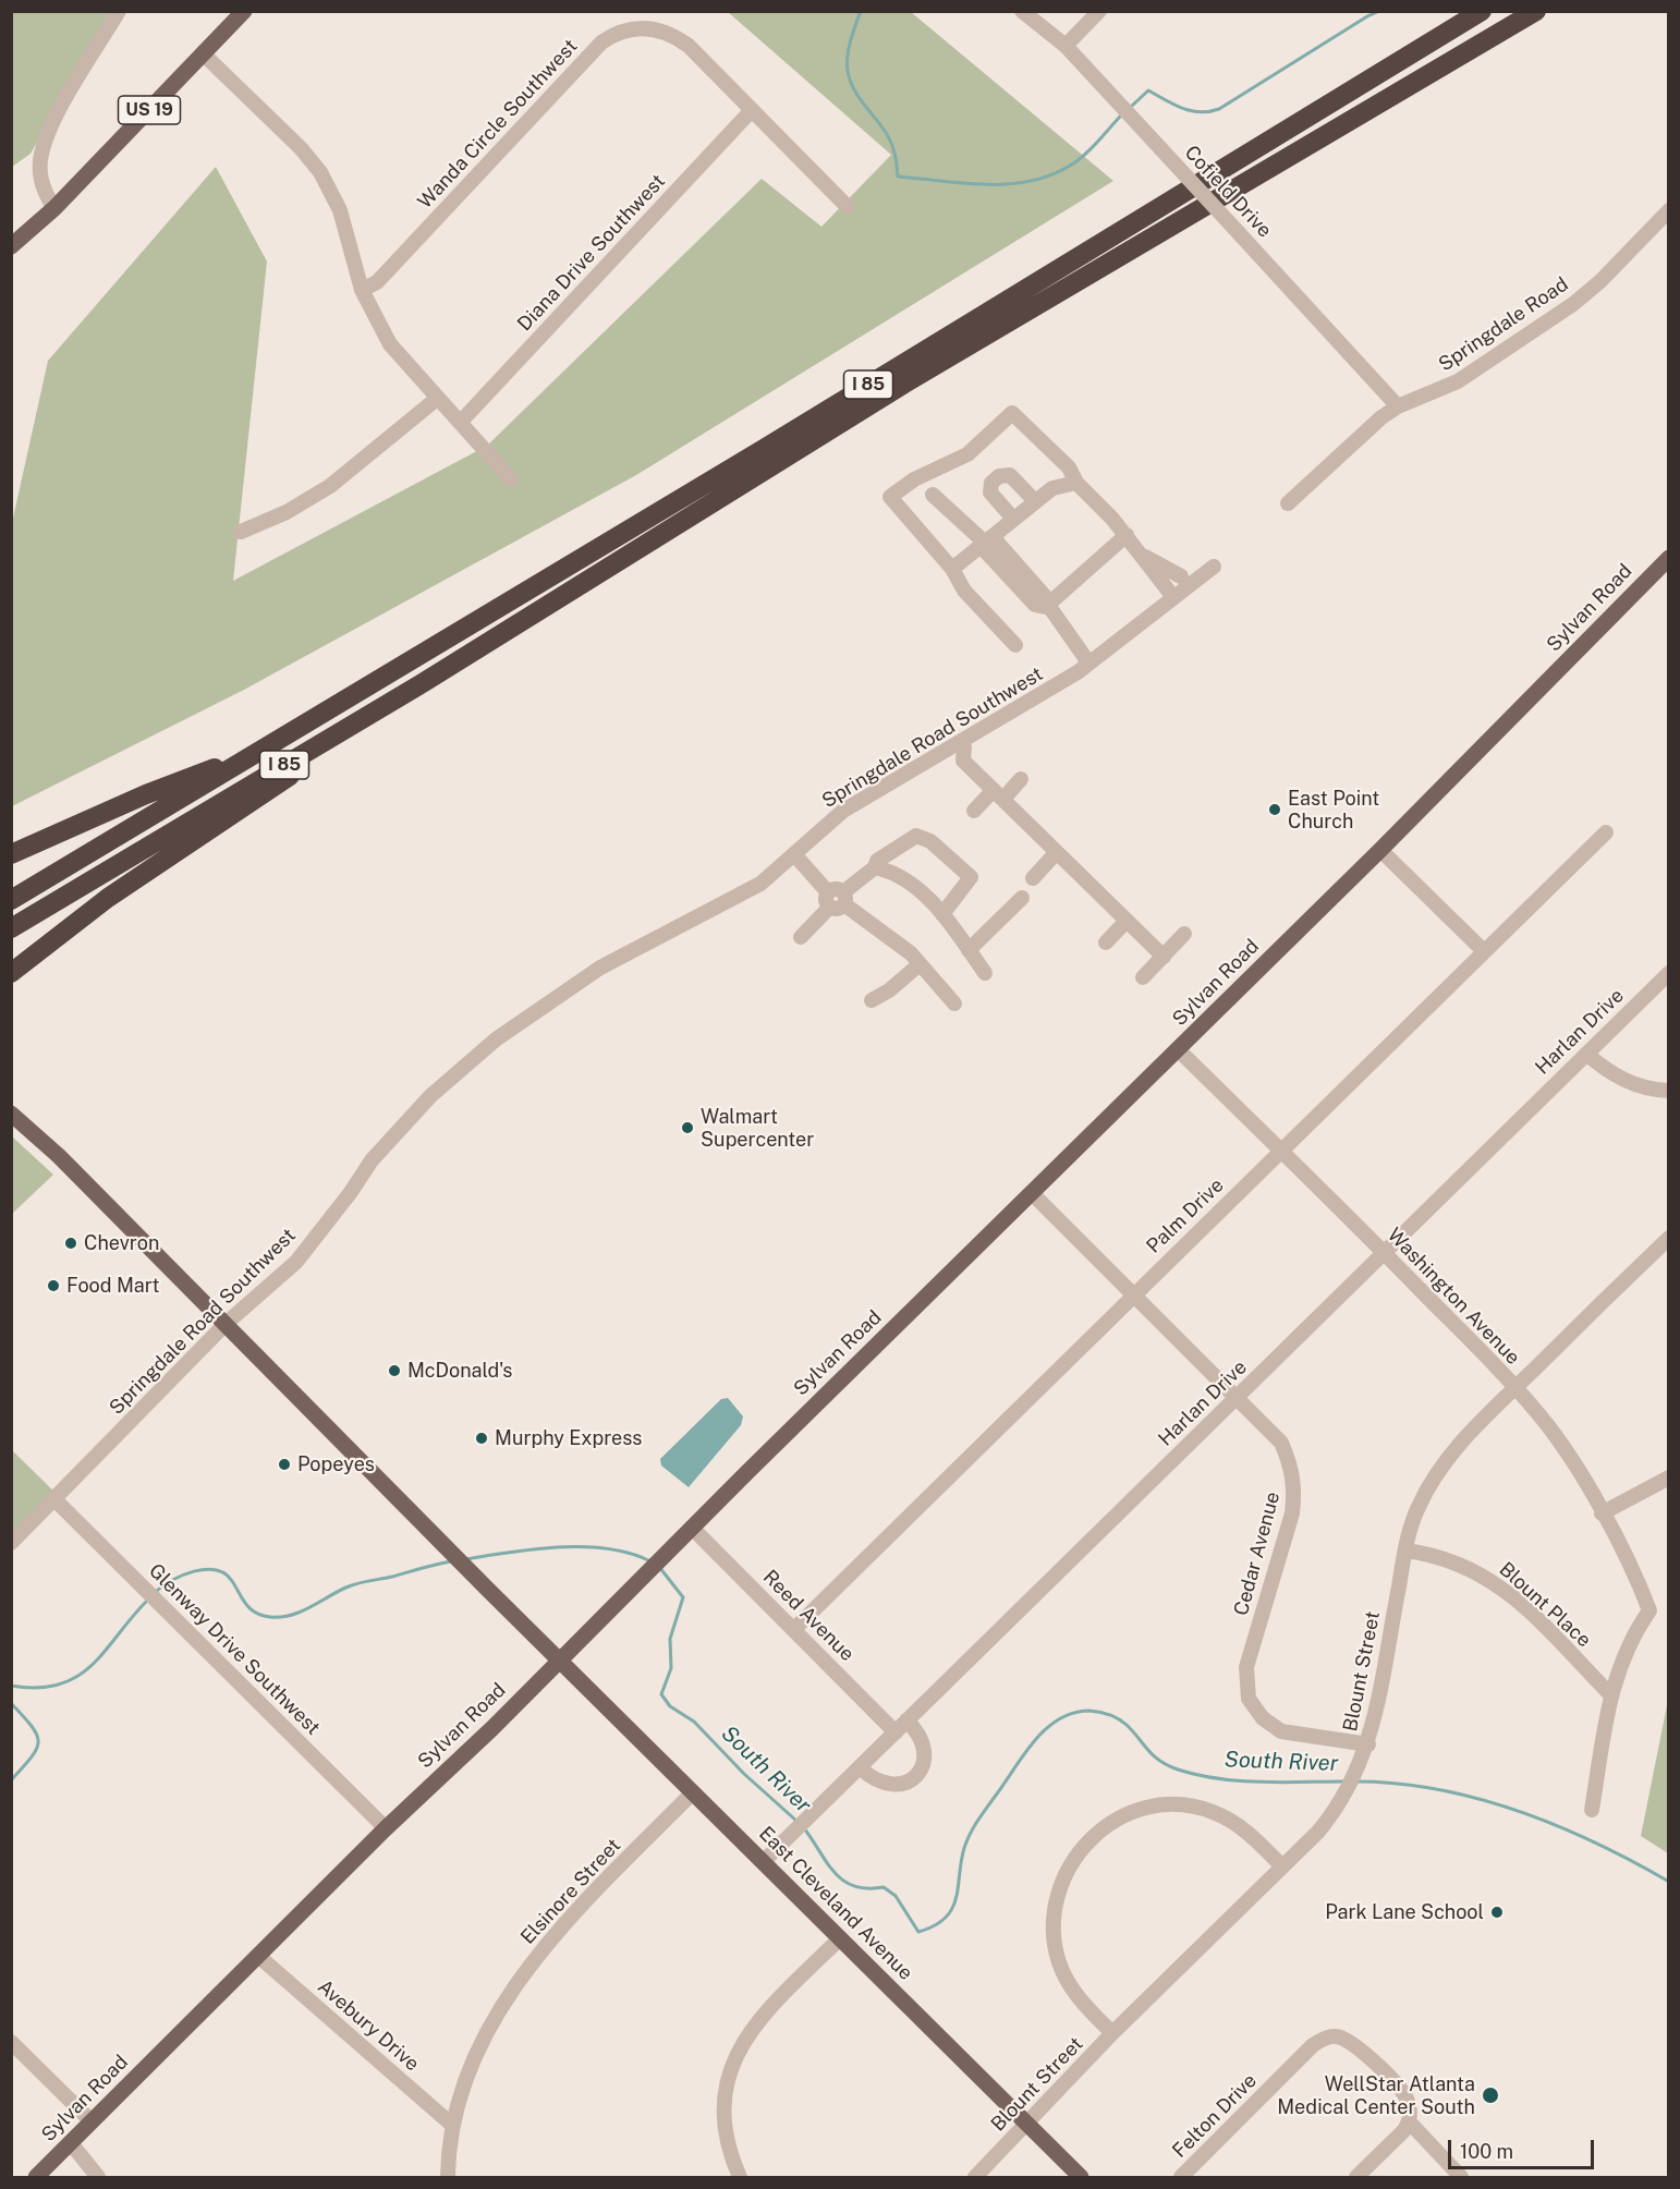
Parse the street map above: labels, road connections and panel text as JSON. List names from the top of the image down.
{
  "streets": {
    "highway": ["I 85"],
    "main road": ["US 19", "Sylvan Road", "East Cleveland Avenue"],
    "street": [
      "Wanda Circle Southwest",
      "Cofield Drive",
      "Diana Drive Southwest",
      "Springdale Road",
      "Springdale Road Southwest",
      "Harlan Drive",
      "Palm Drive",
      "Washington Avenue",
      "Cedar Avenue",
      "Blount Place",
      "Reed Avenue",
      "Glenway Drive Southwest",
      "Blount Street",
      "Elsinore Street",
      "Avebury Drive",
      "Felton Drive"
    ]
  },
  "crossings": [
    ["Wanda Circle Southwest", "Diana Drive Southwest"],
    ["Cofield Drive", "Springdale Road"],
    ["Sylvan Road", "Washington Avenue"],
    ["Sylvan Road", "Cedar Avenue"],
    ["Sylvan Road", "Reed Avenue"],
    ["Sylvan Road", "Glenway Drive Southwest"],
    ["Sylvan Road", "East Cleveland Avenue"],
    ["Sylvan Road", "Avebury Drive"],
    ["Springdale Road Southwest", "Glenway Drive Southwest"],
    ["Springdale Road Southwest", "East Cleveland Avenue"],
    ["Harlan Drive", "Washington Avenue"],
    ["Harlan Drive", "Cedar Avenue"],
    ["Harlan Drive", "Reed Avenue"],
    ["Harlan Drive", "East Cleveland Avenue"],
    ["Palm Drive", "Washington Avenue"],
    ["Palm Drive", "Cedar Avenue"],
    ["Palm Drive", "Reed Avenue"],
    ["Washington Avenue", "Blount Place"],
    ["Washington Avenue", "Blount Street"],
    ["Cedar Avenue", "Blount Street"],
    ["Blount Place", "Blount Street"],
    ["Blount Street", "East Cleveland Avenue"],
    ["Elsinore Street", "East Cleveland Avenue"],
    ["Elsinore Street", "Avebury Drive"]
  ],
  "water": ["South River"],
  "places": [
    "East Point Church",
    "Walmart Supercenter",
    "Chevron",
    "Food Mart",
    "McDonald's",
    "Murphy Express",
    "Popeyes",
    "Park Lane School",
    "WellStar Atlanta Medical Center South"
  ],
  "scale_bar": "100 m"
}
